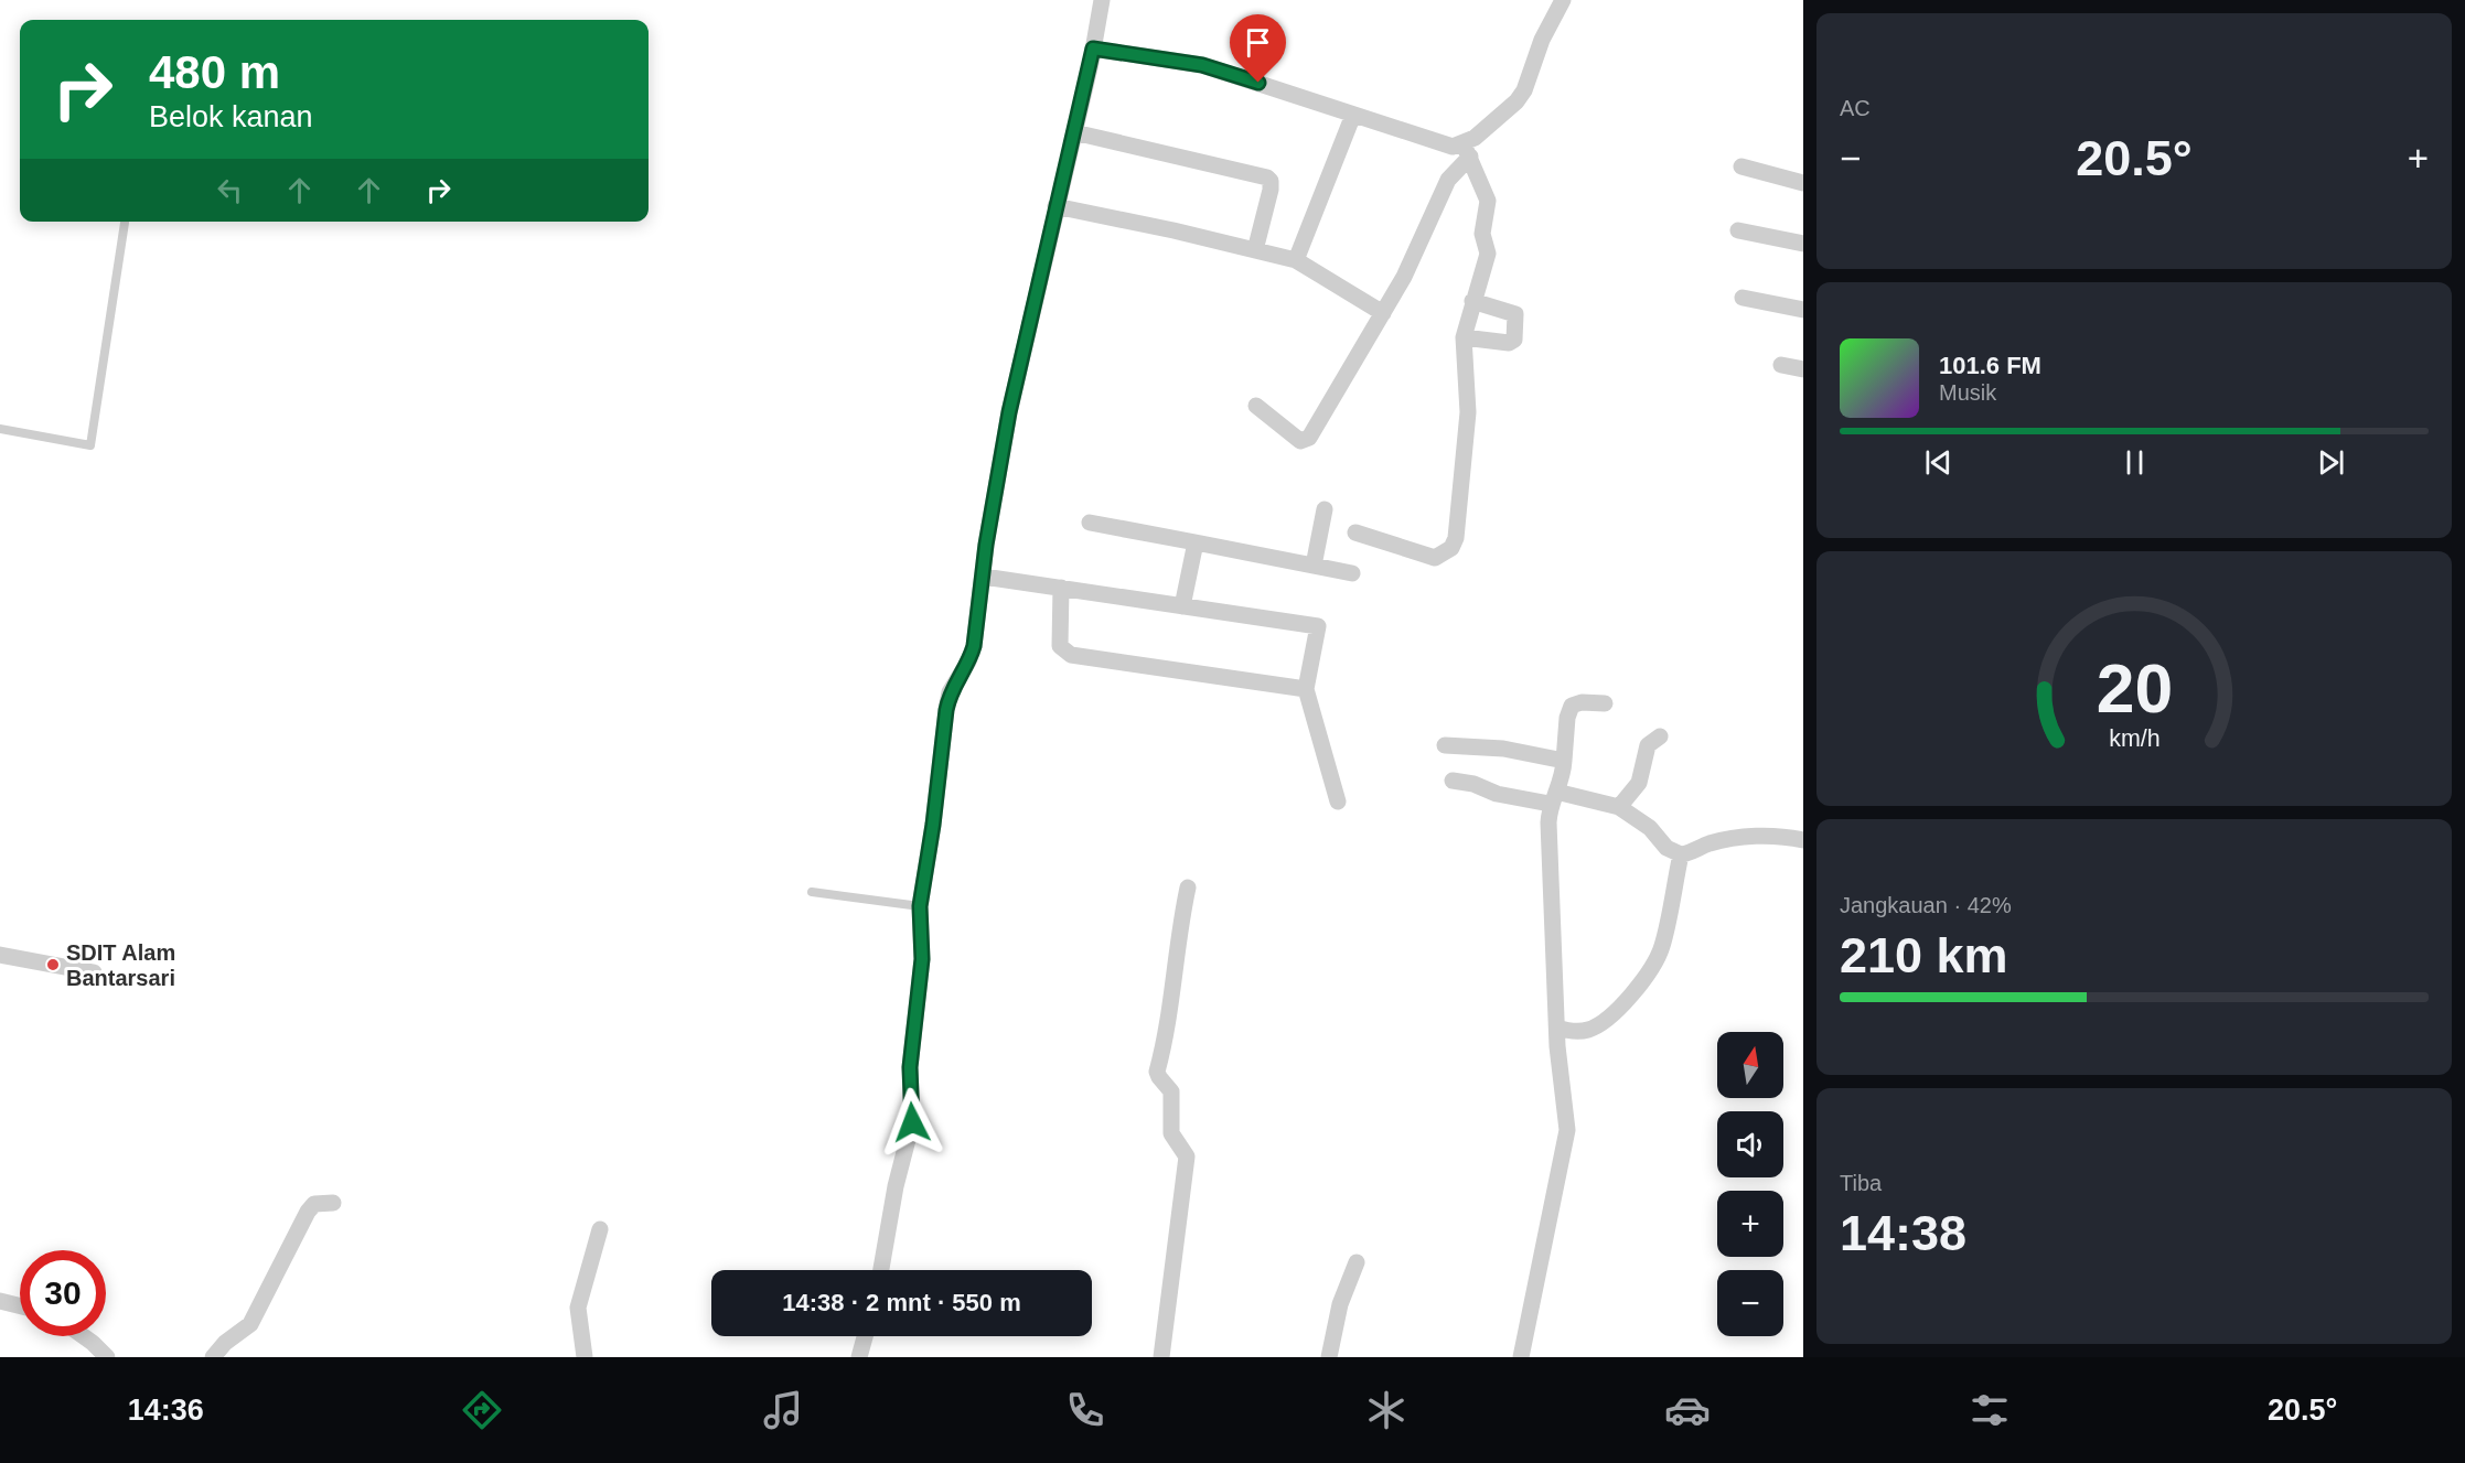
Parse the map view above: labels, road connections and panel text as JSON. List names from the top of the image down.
{
  "places": ["SDIT Alam Bantarsari"],
  "north": "top",
  "page": {
    "tile": [
      "AC",
      ["Jangkauan · 42%", "210 km"],
      ["Tiba", "14:38"]
    ],
    "turn": ["480 m", "Belok kanan"],
    "heat": ["−", "20.5°", "+"],
    "song": ["101.6 FM", "Musik"],
    "map_buttons": ["+", "−"],
    "limit": "30",
    "trip": "14:38 · 2 mnt · 550 m",
    "tabs": ["14:36", "20.5°"],
    "gauge": ["20", "km/h"]
  }
}
